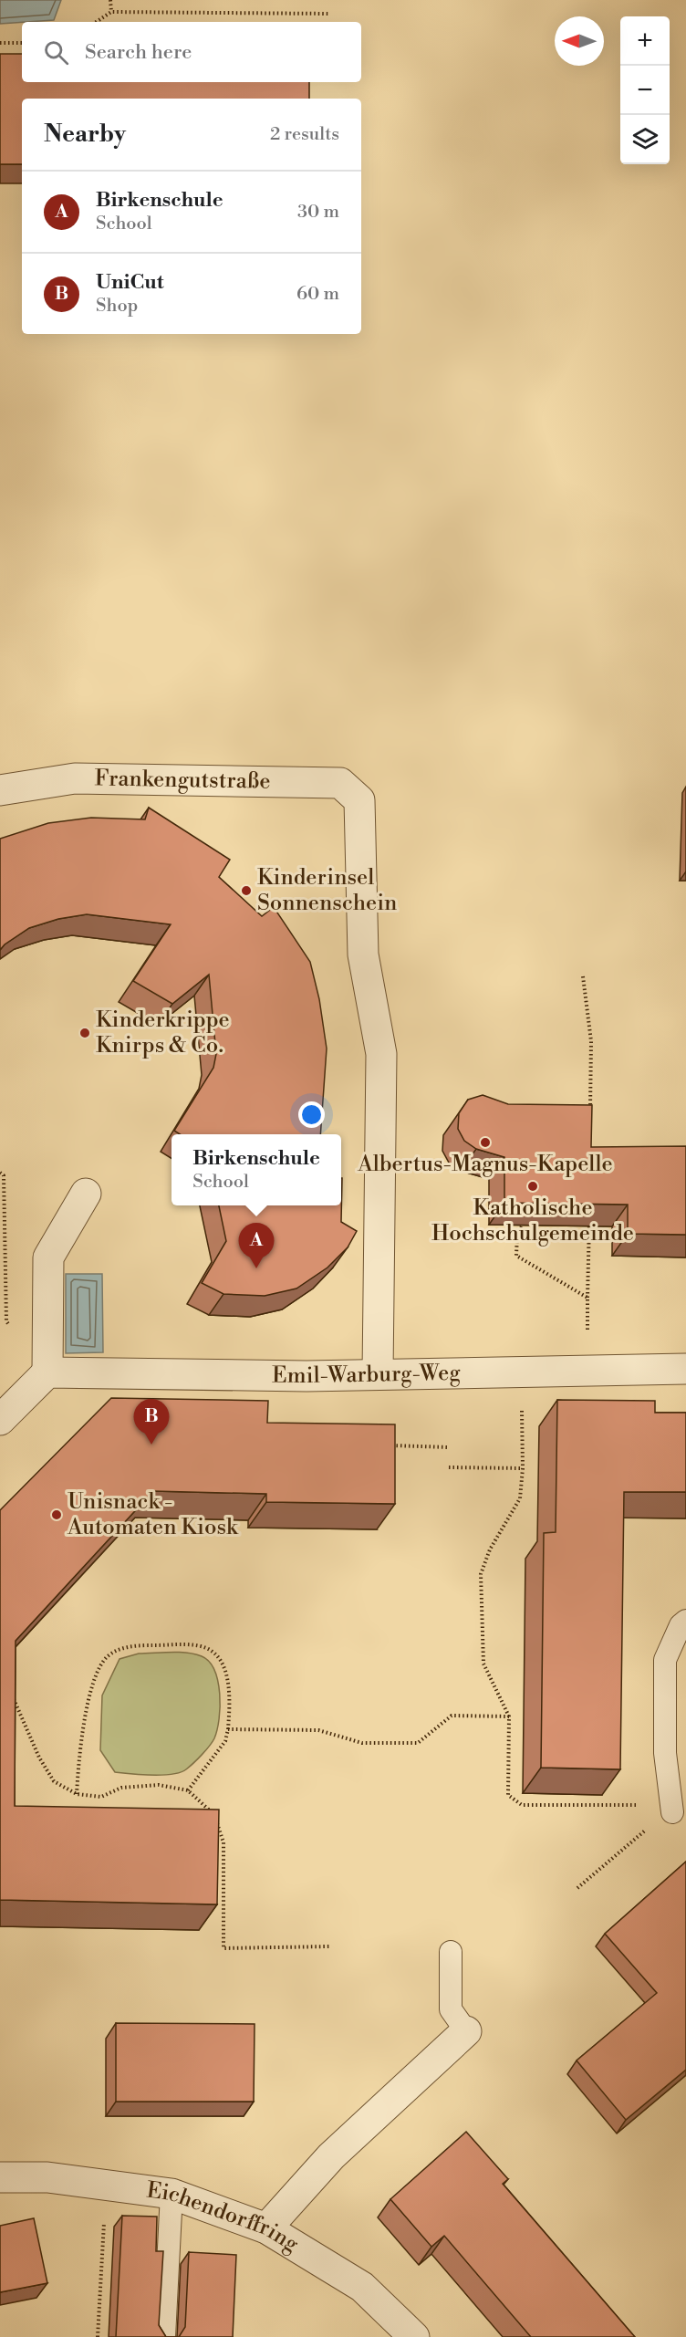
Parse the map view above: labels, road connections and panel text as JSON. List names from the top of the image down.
{
  "streets": {
    "street": ["Frankengutstraße", "Emil-Warburg-Weg", "Eichendorffring"]
  },
  "crossings": [
    ["Frankengutstraße", "Emil-Warburg-Weg"]
  ],
  "places": [
    "Kinderinsel Sonnenschein",
    "Kinderkrippe Knirps & Co.",
    "Albertus-Magnus-Kapelle",
    "Katholische Hochschulgemeinde",
    "Unisnack - Automaten Kiosk"
  ],
  "north": "left",
  "page": {
    "map_buttons": ["+", "−"],
    "search": "Search here",
    "heading": ["Nearby", "2 results"],
    "list": [
      {
        "mark": "A",
        "name": "Birkenschule",
        "note": "School",
        "value": "30 m"
      },
      {
        "mark": "B",
        "name": "UniCut",
        "note": "Shop",
        "value": "60 m"
      }
    ],
    "popup": ["Birkenschule", "School"],
    "pins": ["A", "B"]
  }
}
